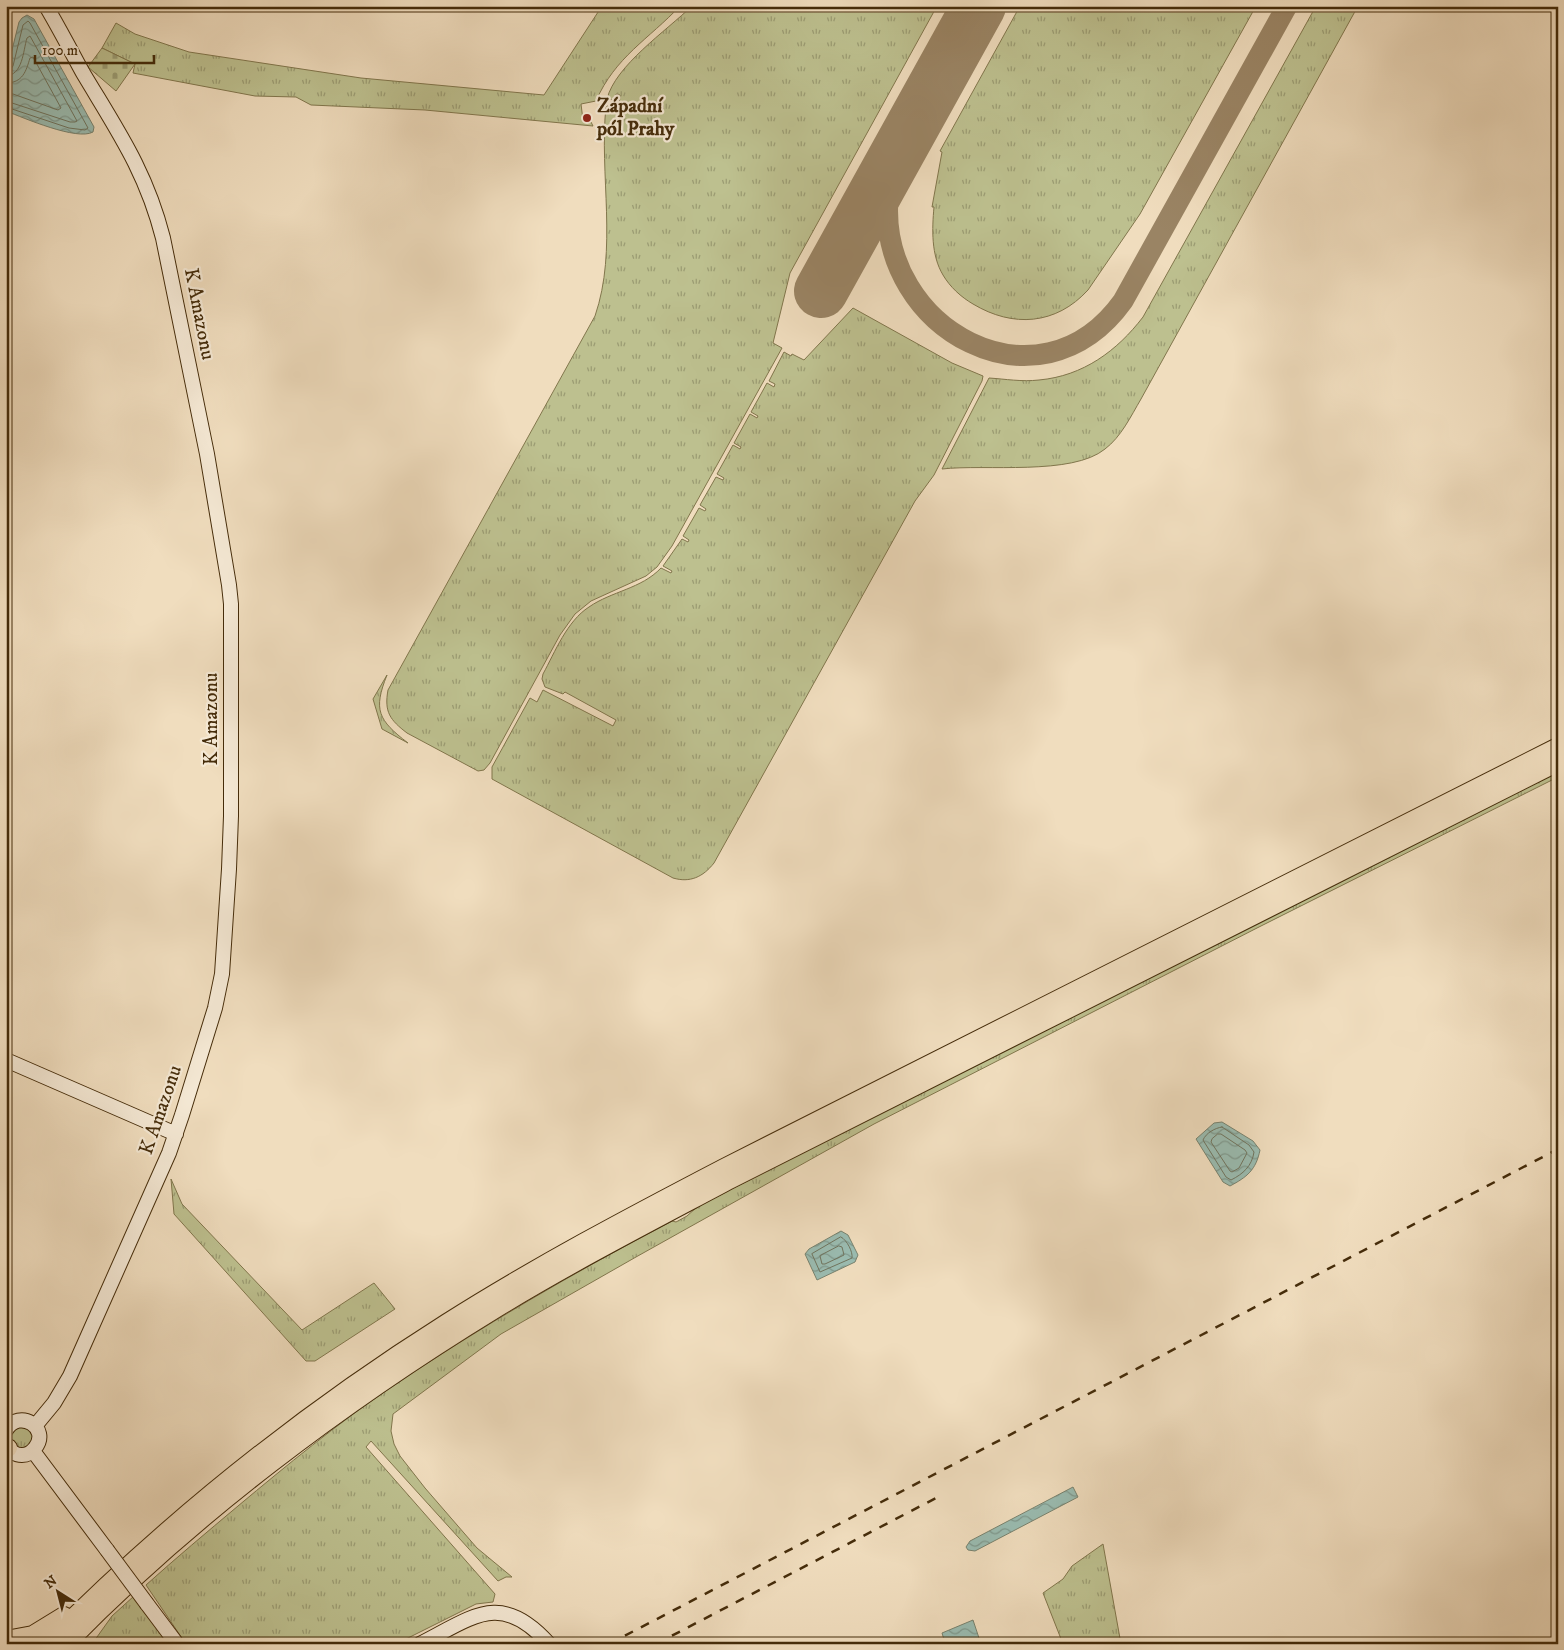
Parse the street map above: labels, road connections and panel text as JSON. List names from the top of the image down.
{
  "streets": {
    "street": ["K Amazonu"]
  },
  "places": ["Západní pól Prahy"],
  "scale_bar": "100 m",
  "north": "top left"
}
